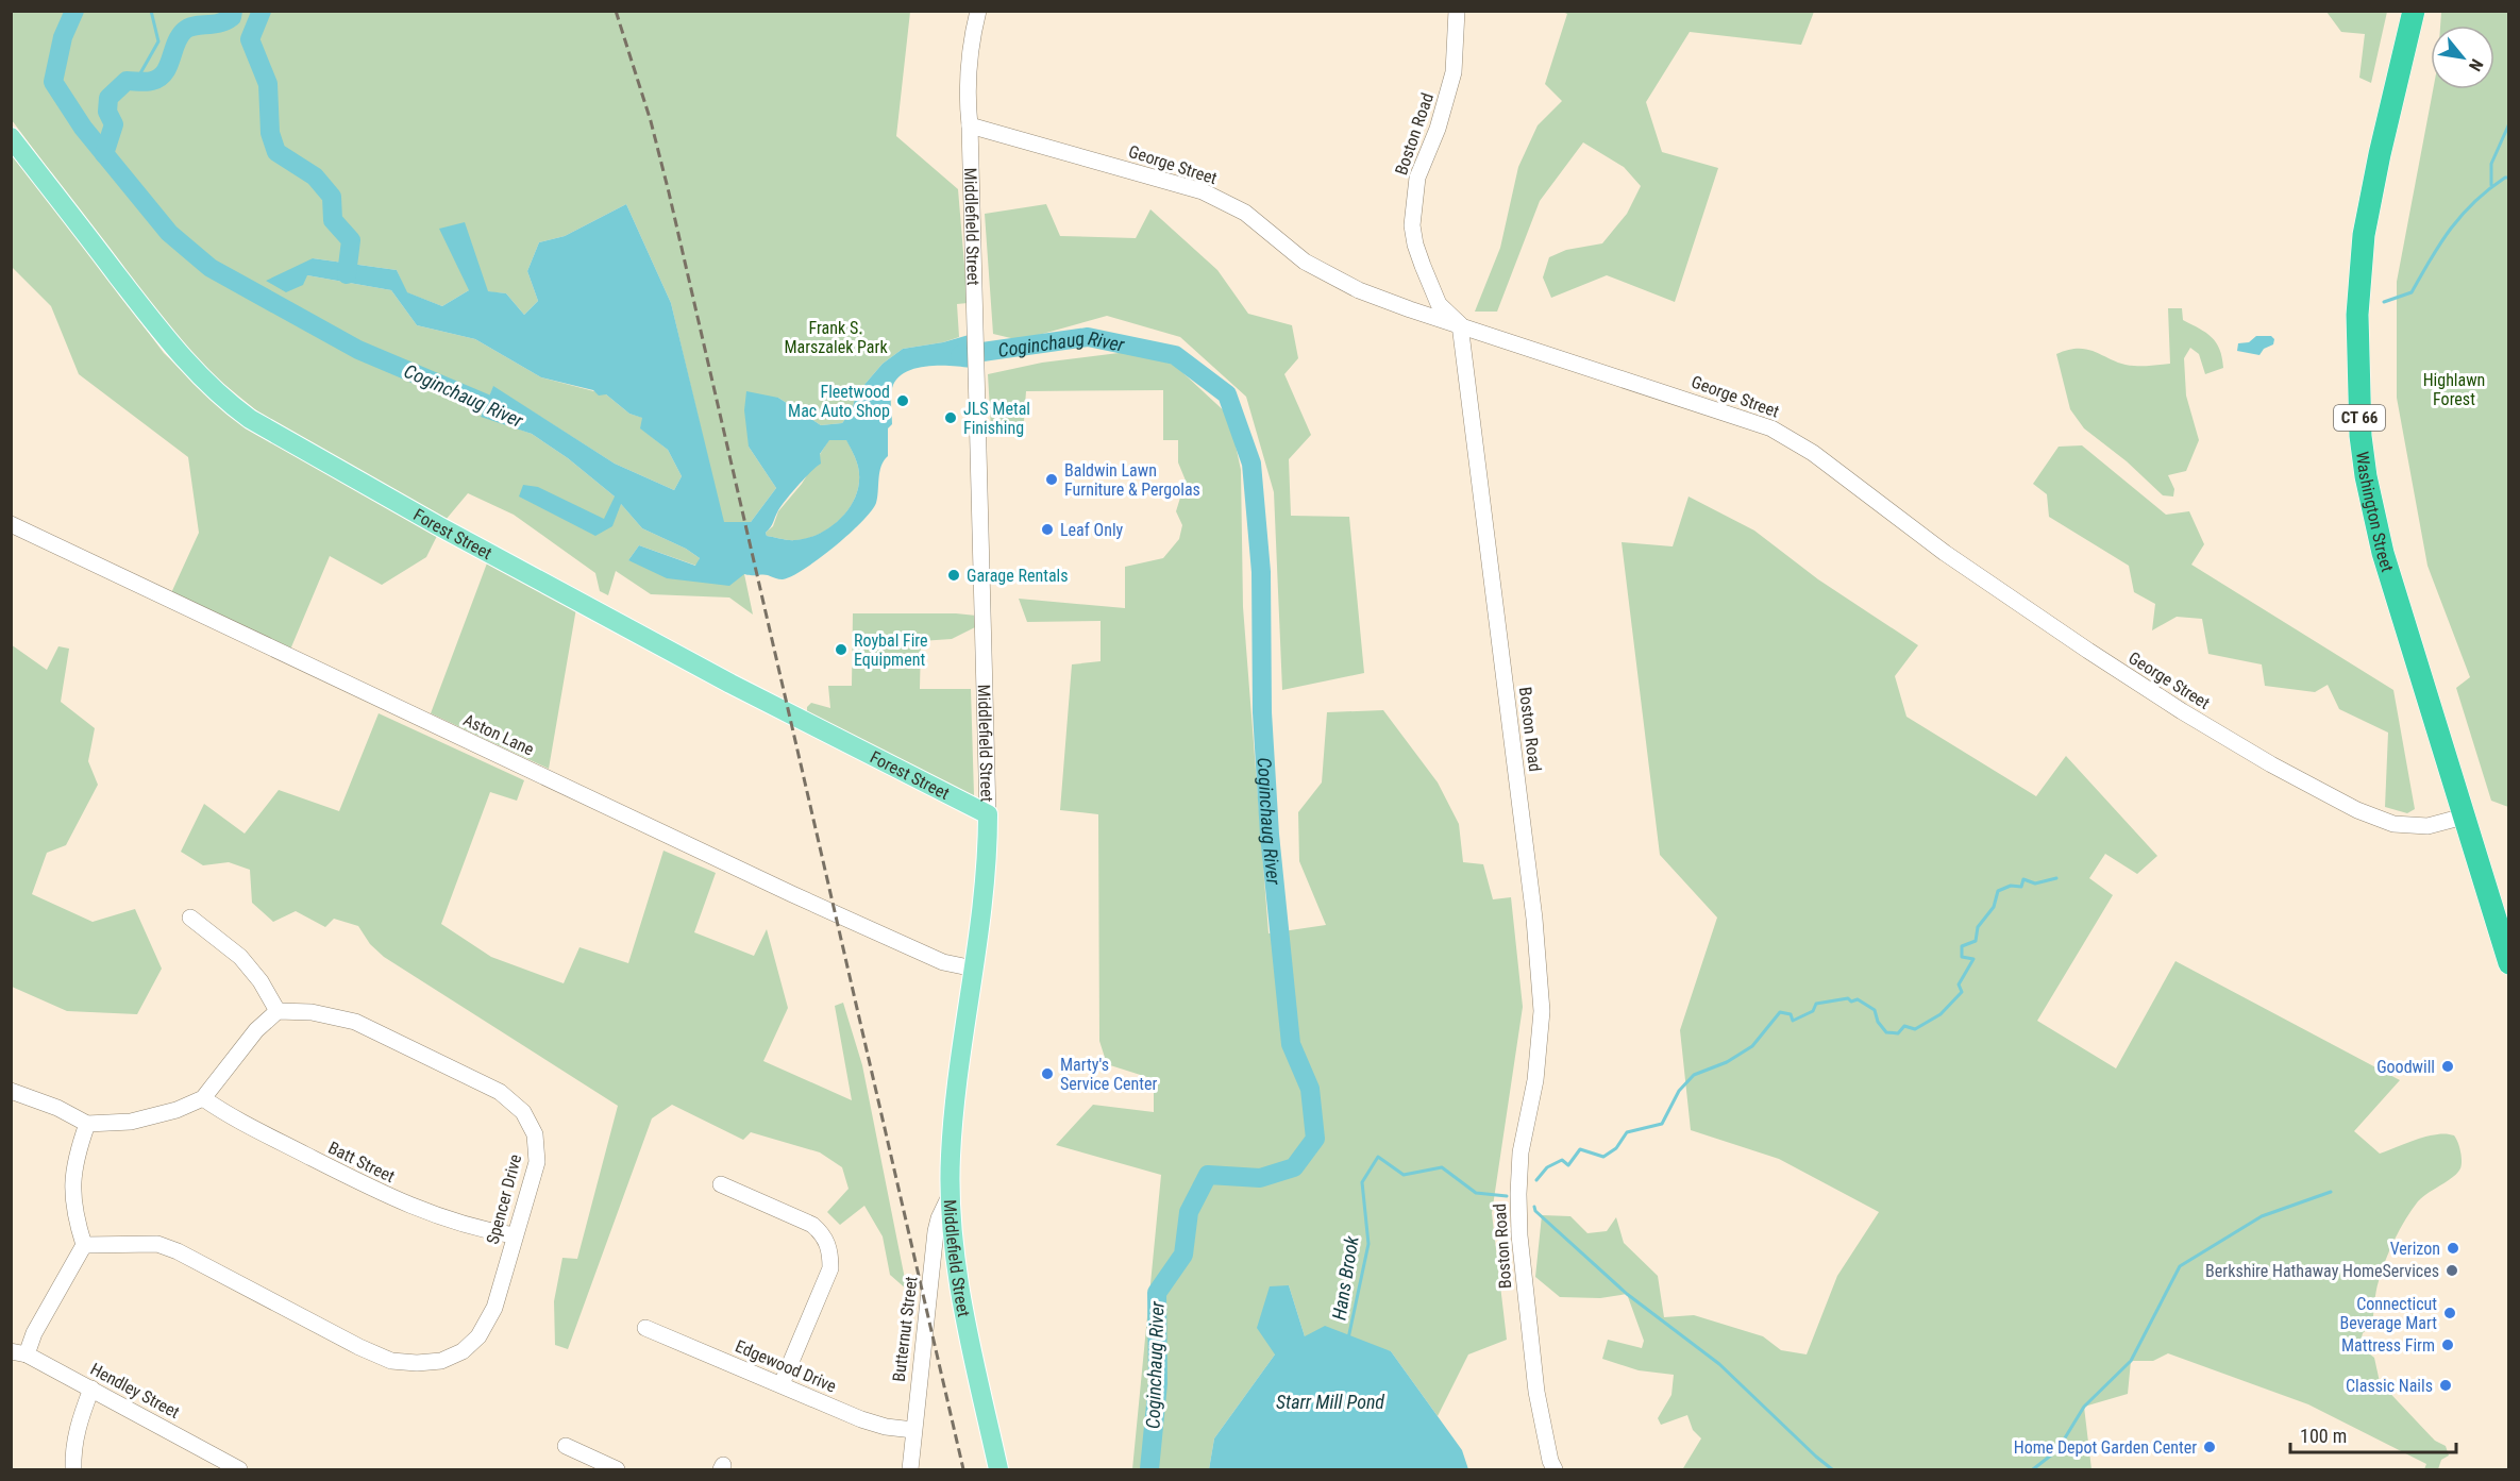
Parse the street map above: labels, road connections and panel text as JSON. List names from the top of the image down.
{
  "streets": {
    "highway": ["CT 66", "Washington Street"],
    "main road": ["Middlefield Street", "Forest Street"],
    "street": [
      "Boston Road",
      "George Street",
      "Aston Lane",
      "Batt Street",
      "Spencer Drive",
      "Butternut Street",
      "Edgewood Drive",
      "Hendley Street"
    ]
  },
  "crossings": [
    ["Boston Road", "George Street"],
    ["George Street", "Middlefield Street"],
    ["George Street", "Washington Street"],
    ["Middlefield Street", "Forest Street"],
    ["Middlefield Street", "Aston Lane"],
    ["Middlefield Street", "Butternut Street"],
    ["Batt Street", "Spencer Drive"],
    ["Butternut Street", "Edgewood Drive"]
  ],
  "water": ["Coginchaug River", "Hans Brook", "Starr Mill Pond"],
  "parks": ["Frank S. Marszalek Park", "Highlawn Forest"],
  "places": [
    "Fleetwood Mac Auto Shop",
    "JLS Metal Finishing",
    "Baldwin Lawn Furniture & Pergolas",
    "Leaf Only",
    "Garage Rentals",
    "Roybal Fire Equipment",
    "Goodwill",
    "Marty's Service Center",
    "Verizon",
    "Berkshire Hathaway HomeServices",
    "Connecticut Beverage Mart",
    "Mattress Firm",
    "Classic Nails",
    "Home Depot Garden Center"
  ],
  "scale_bar": "100 m",
  "north": "bottom right"
}
